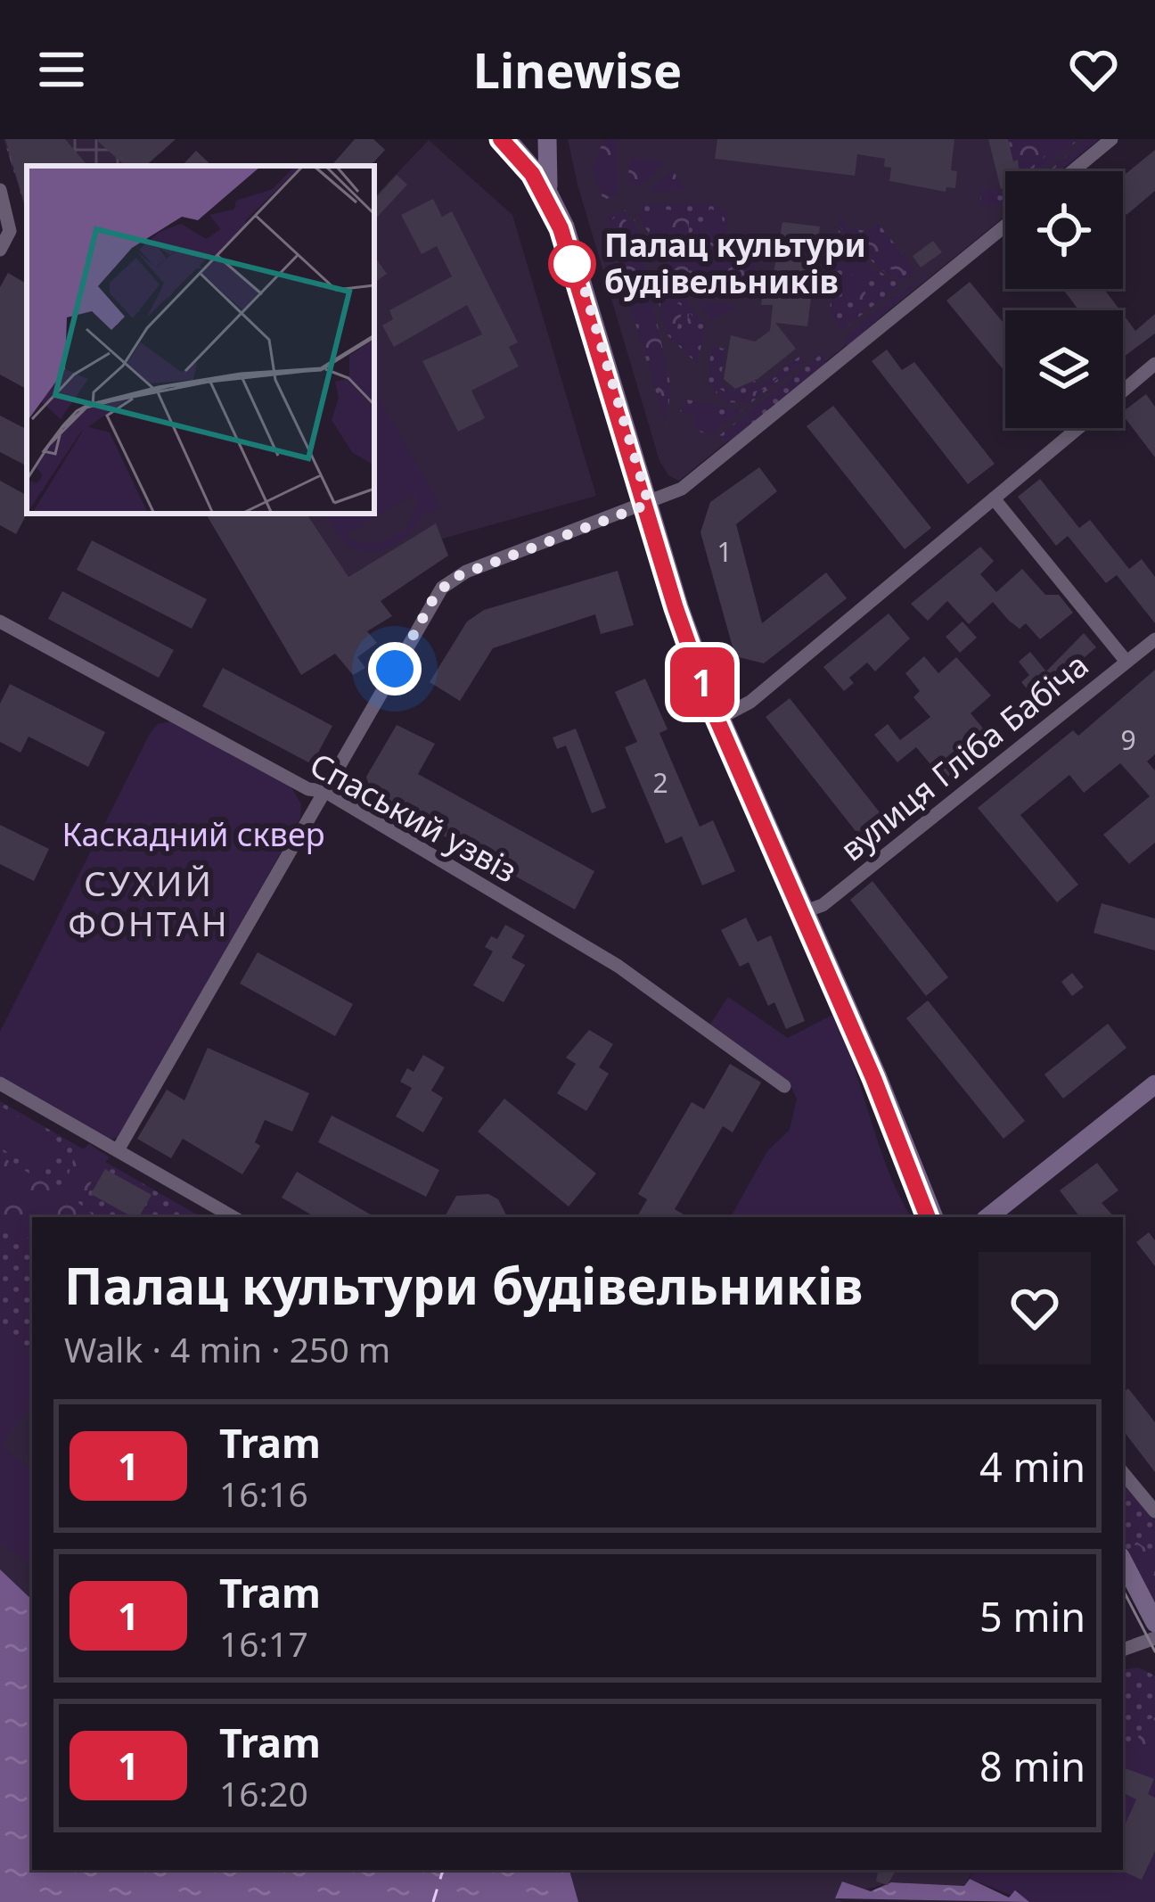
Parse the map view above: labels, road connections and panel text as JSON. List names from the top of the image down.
{
  "streets": {
    "street": ["вулиця Гліба Бабіча", "Спаський узвіз"]
  },
  "districts": ["СУХИЙ ФОНТАН"],
  "parks": ["Каскадний сквер"],
  "places": ["Палац культури будівельників"],
  "lines": ["tram line 1"],
  "house_numbers": ["1", "9", "2"],
  "page": {
    "header": "Linewise",
    "on_map": "1",
    "heading": ["Палац культури будівельників", "Walk · 4 min · 250 m"],
    "list": [
      {
        "mark": "1",
        "name": "Tram",
        "note": "16:16",
        "value": "4 min"
      },
      {
        "mark": "1",
        "name": "Tram",
        "note": "16:17",
        "value": "5 min"
      },
      {
        "mark": "1",
        "name": "Tram",
        "note": "16:20",
        "value": "8 min"
      }
    ]
  }
}
